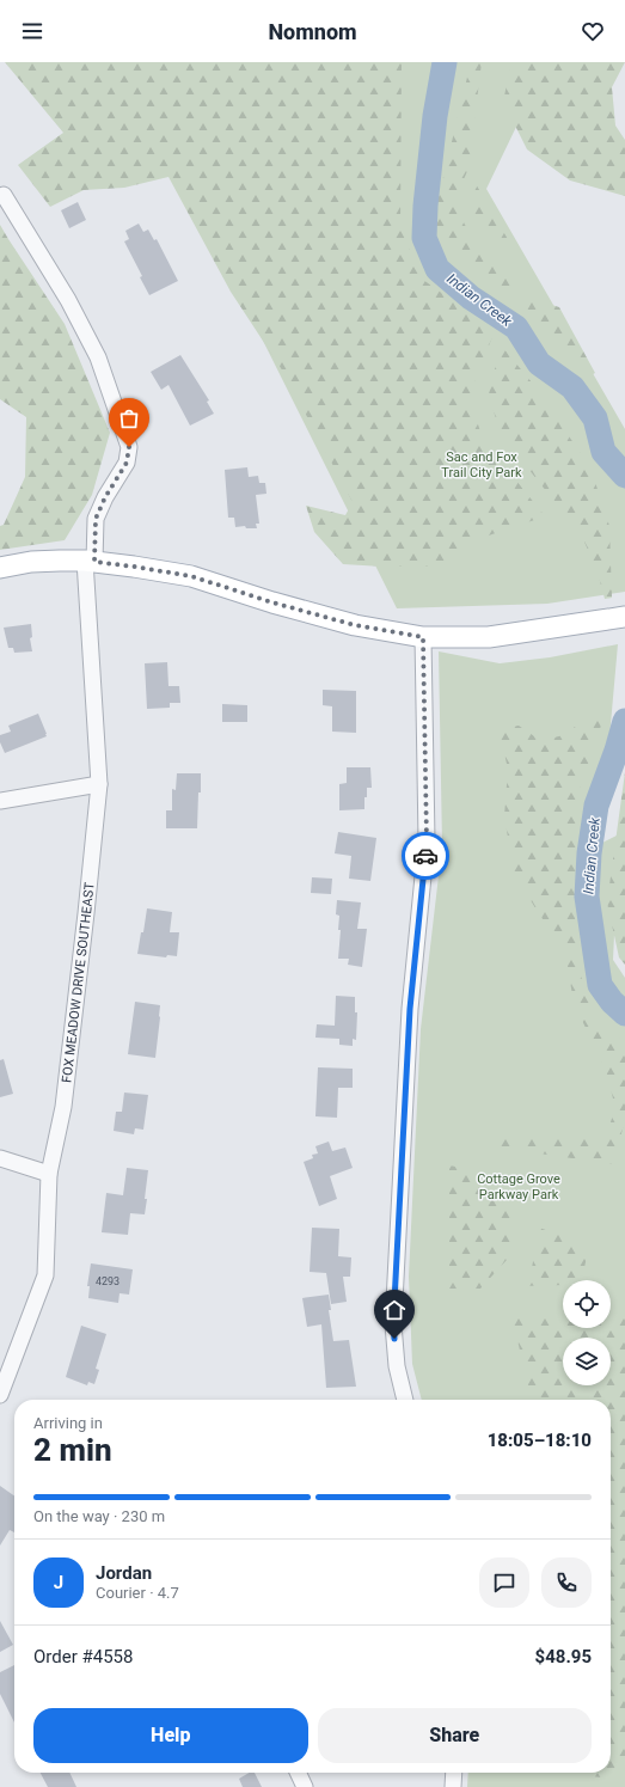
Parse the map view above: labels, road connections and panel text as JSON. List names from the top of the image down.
{
  "streets": {
    "street": ["FOX MEADOW DRIVE SOUTHEAST"]
  },
  "water": ["Indian Creek"],
  "parks": ["Sac and Fox Trail City Park", "Cottage Grove Parkway Park"],
  "house_numbers": ["4293"],
  "page": {
    "header": "Nomnom",
    "heading": ["2 min", "Arriving in", "18:05–18:10"],
    "panel": [
      "Jordan",
      "Courier · 4.7",
      "Order #4558",
      "$48.95"
    ],
    "bar": "On the way · 230 m",
    "round": "J",
    "buttons": ["Help", "Share"]
  }
}
